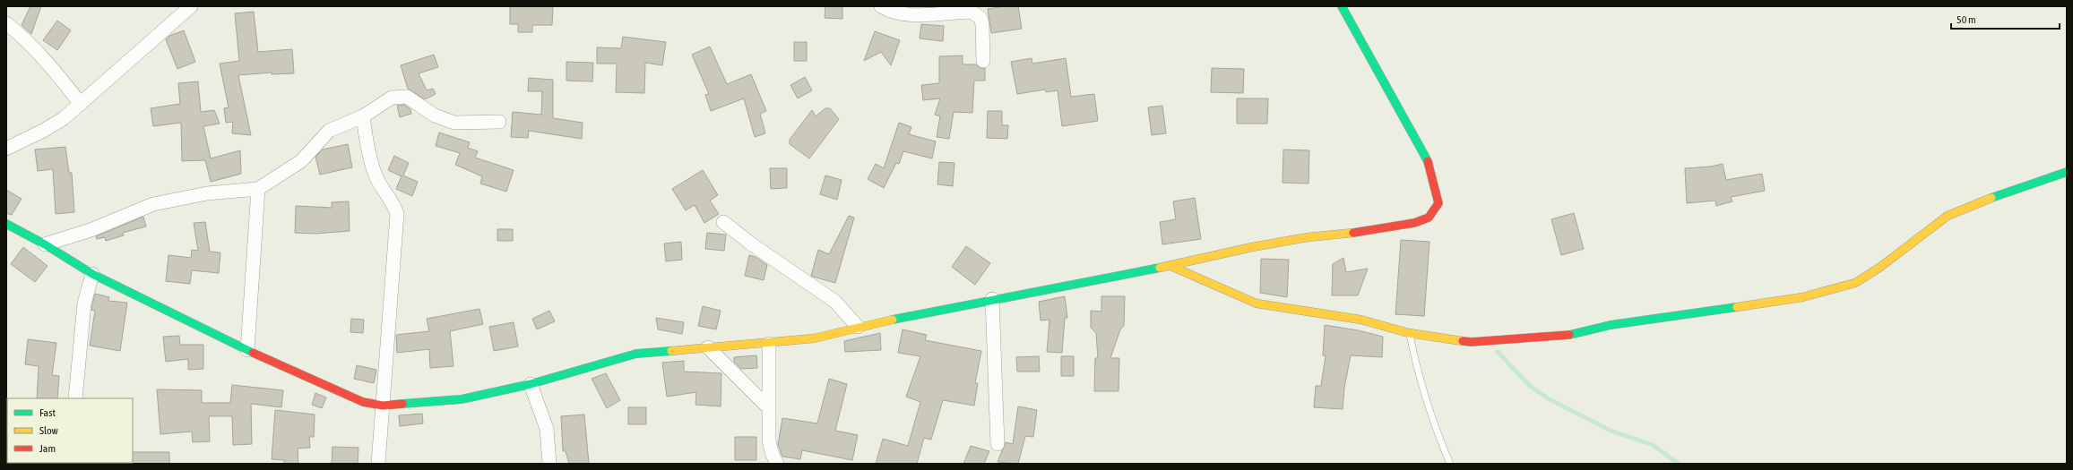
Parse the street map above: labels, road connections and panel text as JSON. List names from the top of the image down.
{
  "legend": ["Fast", "Slow", "Jam"],
  "scale_bar": "50 m"
}
